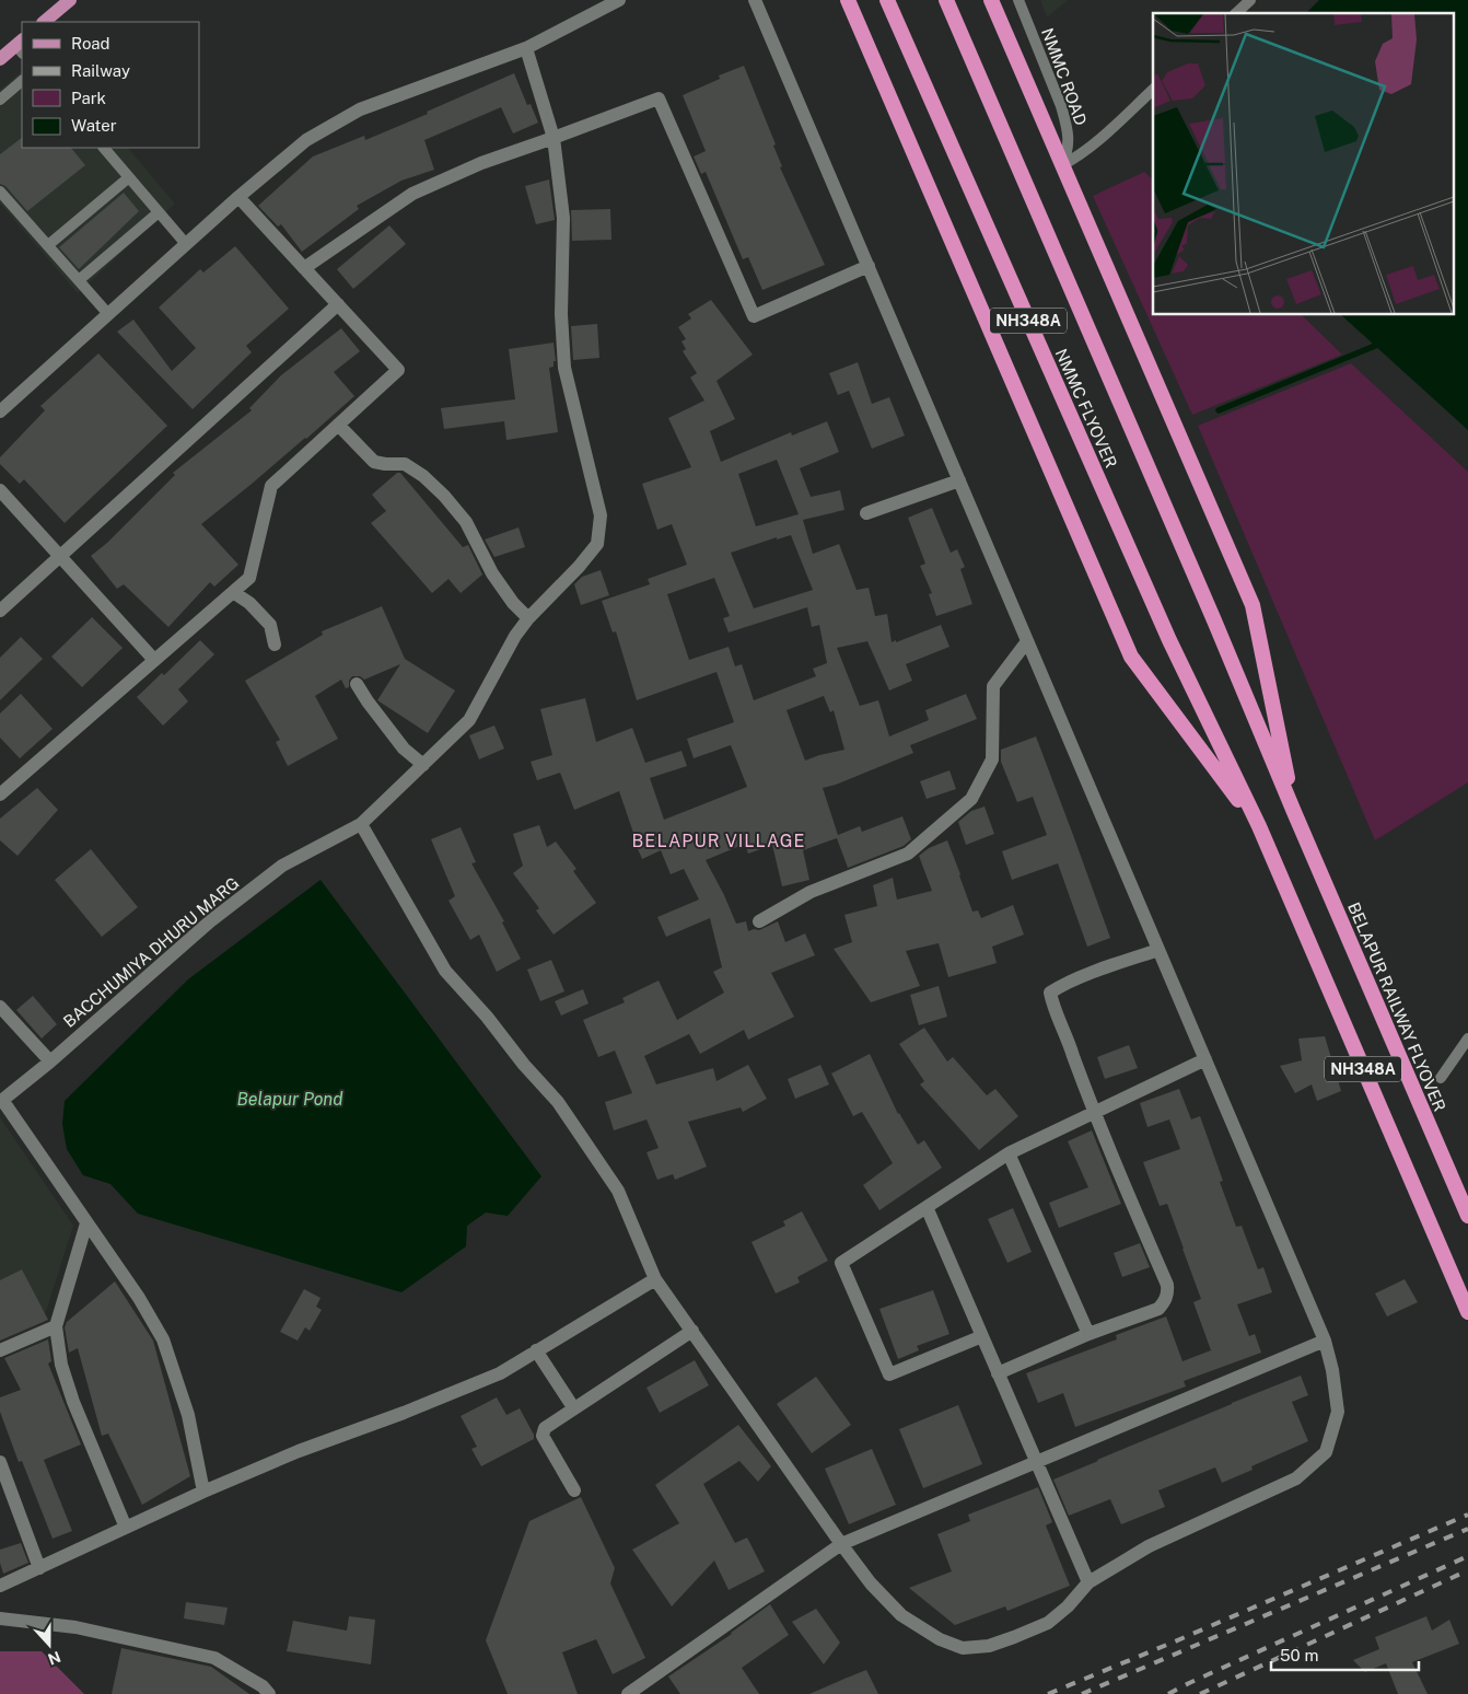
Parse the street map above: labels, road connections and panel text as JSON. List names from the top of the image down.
{
  "streets": {
    "highway": ["NH348A", "NMMC FLYOVER", "BELAPUR RAILWAY FLYOVER"],
    "street": ["BACCHUMIYA DHURU MARG"],
    "lane": ["NMMC ROAD"]
  },
  "crossings": [
    ["NH348A", "NMMC FLYOVER"],
    ["NMMC FLYOVER", "BELAPUR RAILWAY FLYOVER"]
  ],
  "districts": ["BELAPUR VILLAGE"],
  "water": ["Belapur Pond"],
  "legend": [
    "Road",
    "Railway",
    "Park",
    "Water"
  ],
  "scale_bar": "50 m",
  "north": "bottom"
}
